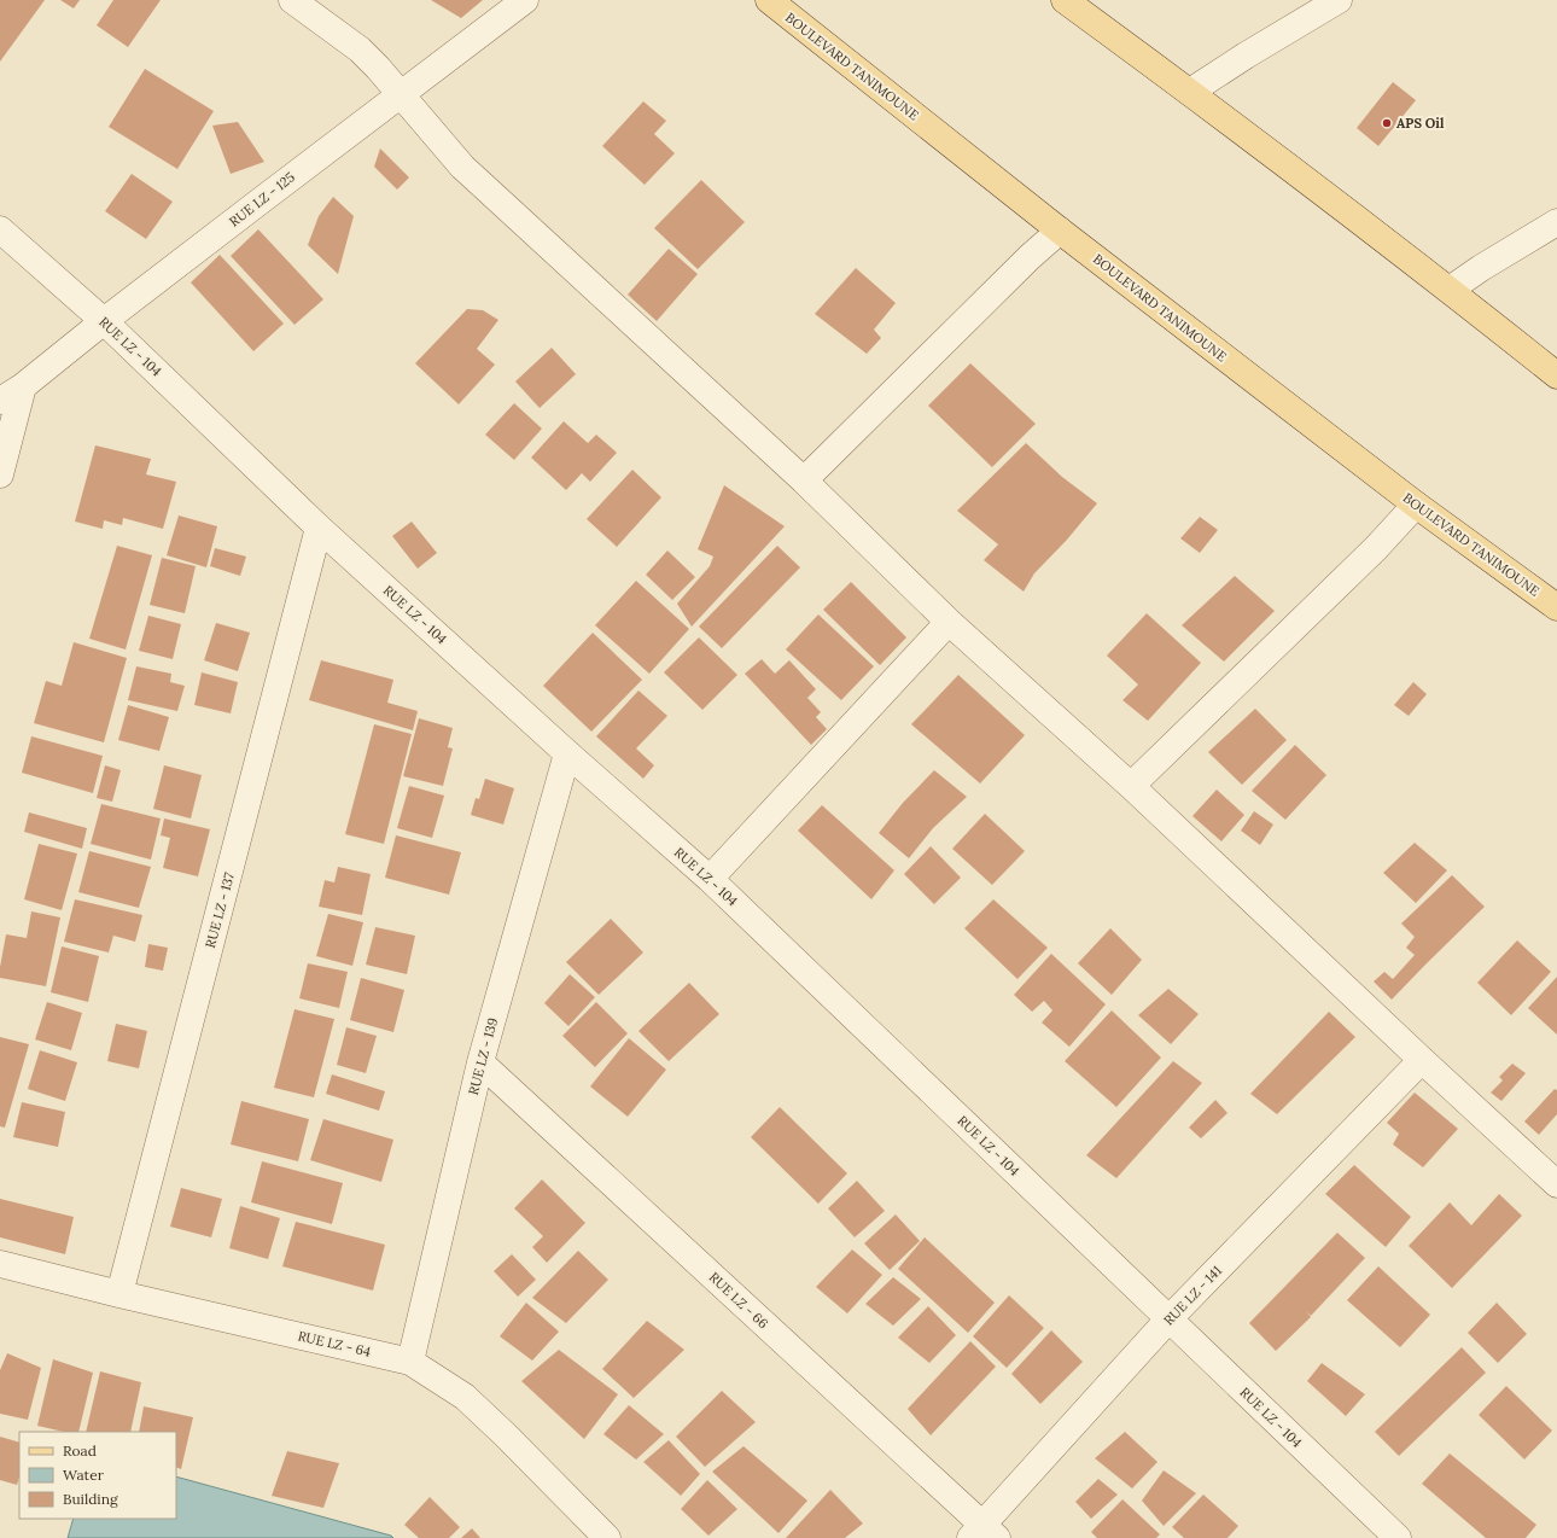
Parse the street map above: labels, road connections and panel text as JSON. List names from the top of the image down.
{
  "streets": {
    "main road": ["BOULEVARD TANIMOUNE"],
    "street": [
      "RUE LZ - 125",
      "RUE LZ - 104",
      "RUE LZ - 137",
      "RUE LZ - 139",
      "RUE LZ - 141",
      "RUE LZ - 66",
      "RUE LZ - 64"
    ]
  },
  "crossings": [
    ["RUE LZ - 125", "RUE LZ - 104"],
    ["RUE LZ - 104", "RUE LZ - 137"],
    ["RUE LZ - 104", "RUE LZ - 139"],
    ["RUE LZ - 104", "RUE LZ - 141"],
    ["RUE LZ - 137", "RUE LZ - 64"],
    ["RUE LZ - 139", "RUE LZ - 66"],
    ["RUE LZ - 139", "RUE LZ - 64"],
    ["RUE LZ - 141", "RUE LZ - 66"]
  ],
  "places": ["APS Oil"],
  "legend": ["Road", "Water", "Building"]
}
